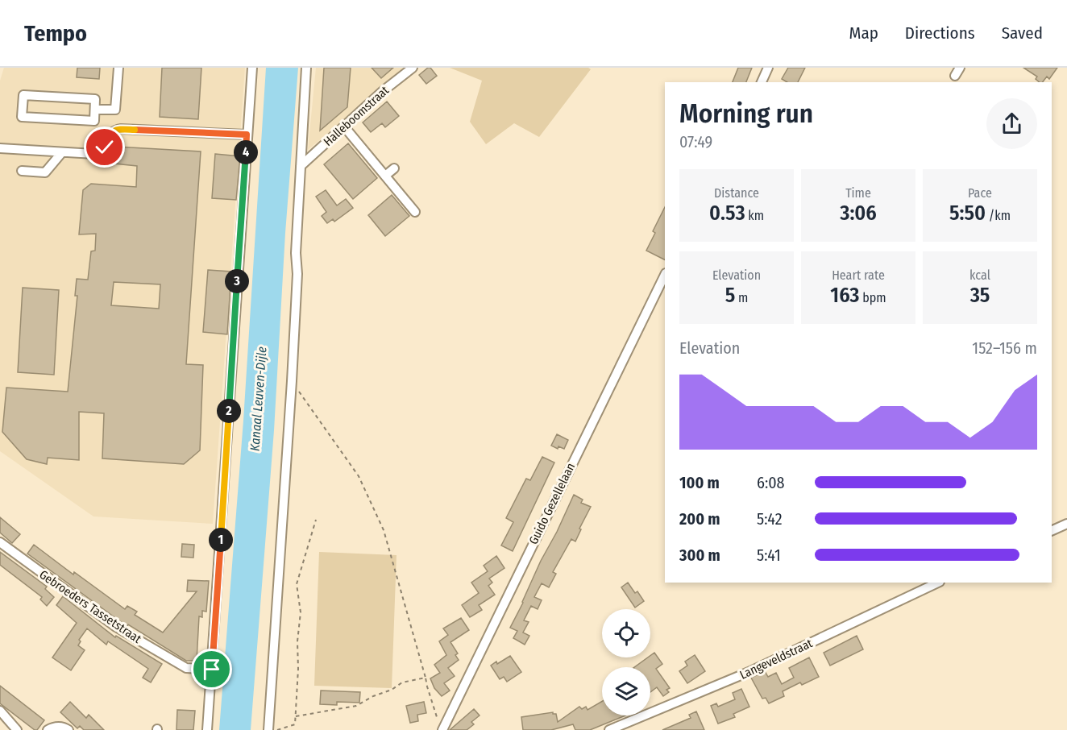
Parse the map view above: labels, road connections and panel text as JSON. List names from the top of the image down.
{
  "streets": {
    "street": [
      "Halleboomstraat",
      "Guido Gezellelaan",
      "Gebroeders Tassetstraat",
      "Langeveldstraat"
    ]
  },
  "water": ["Kanaal Leuven-Dijle"],
  "page": {
    "header": "Tempo",
    "nav": ["Map", "Directions", "Saved"],
    "heading": ["Morning run", "07:49"],
    "pins": [
      "4",
      "3",
      "2",
      "1"
    ],
    "stats": [
      ["Distance", "0.53 km"],
      ["Time", "3:06"],
      ["Pace", "5:50 /km"],
      ["Elevation", "5 m"],
      ["Heart rate", "163 bpm"],
      ["kcal", "35"]
    ],
    "chart": ["Elevation", "152–156 m"],
    "list": [
      {
        "name": "100 m",
        "note": "6:08"
      },
      {
        "name": "200 m",
        "note": "5:42"
      },
      {
        "name": "300 m",
        "note": "5:41"
      }
    ]
  }
}
